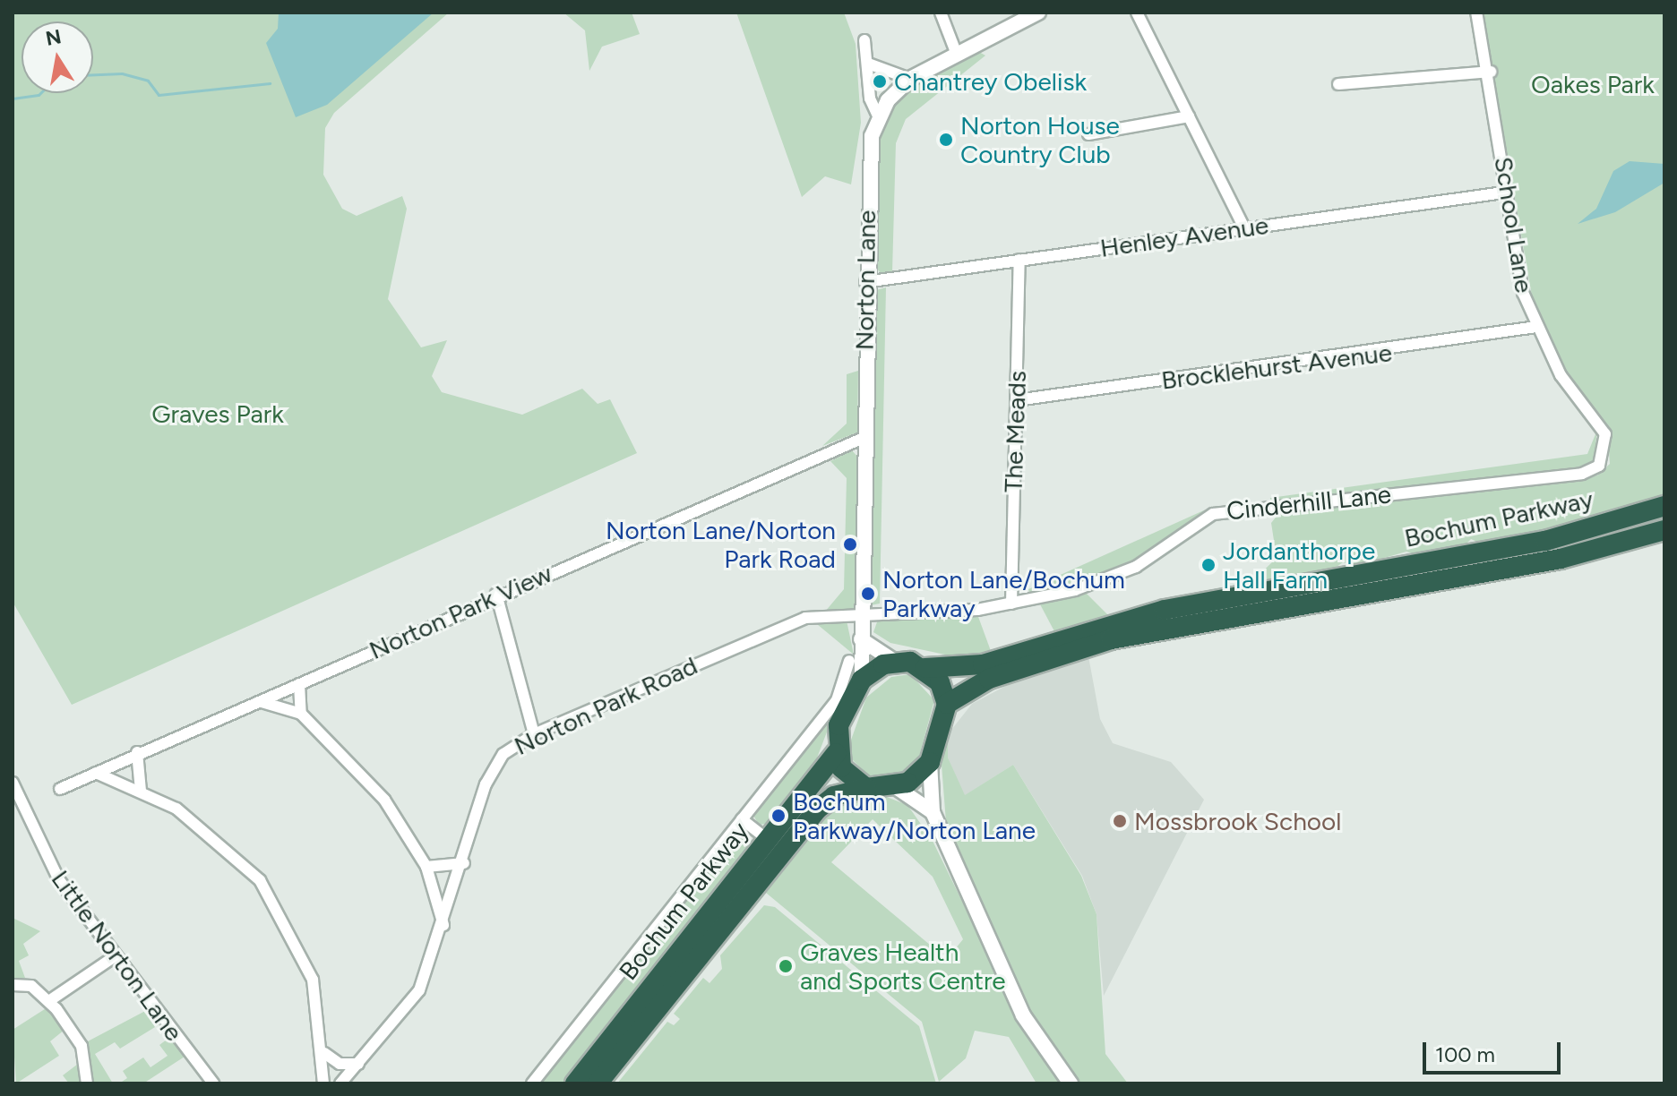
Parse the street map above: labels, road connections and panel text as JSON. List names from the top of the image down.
{
  "streets": {
    "highway": ["Bochum Parkway"],
    "street": [
      "School Lane",
      "Henley Avenue",
      "Norton Lane",
      "Brocklehurst Avenue",
      "The Meads",
      "Cinderhill Lane",
      "Norton Park View",
      "Norton Park Road",
      "Little Norton Lane"
    ]
  },
  "crossings": [
    ["School Lane", "Henley Avenue"],
    ["School Lane", "Brocklehurst Avenue"],
    ["School Lane", "Cinderhill Lane"],
    ["Henley Avenue", "Norton Lane"],
    ["Henley Avenue", "The Meads"],
    ["Norton Lane", "Cinderhill Lane"],
    ["Norton Lane", "Bochum Parkway"],
    ["Norton Lane", "Norton Park View"],
    ["Norton Lane", "Norton Park Road"],
    ["Brocklehurst Avenue", "The Meads"],
    ["The Meads", "Cinderhill Lane"],
    ["Cinderhill Lane", "Norton Park Road"]
  ],
  "parks": ["Oakes Park", "Graves Park"],
  "places": [
    "Chantrey Obelisk",
    "Norton House Country Club",
    "Norton Lane/Norton Park Road",
    "Jordanthorpe Hall Farm",
    "Norton Lane/Bochum Parkway",
    "Bochum Parkway/Norton Lane",
    "Mossbrook School",
    "Graves Health and Sports Centre"
  ],
  "scale_bar": "100 m",
  "north": "top"
}
